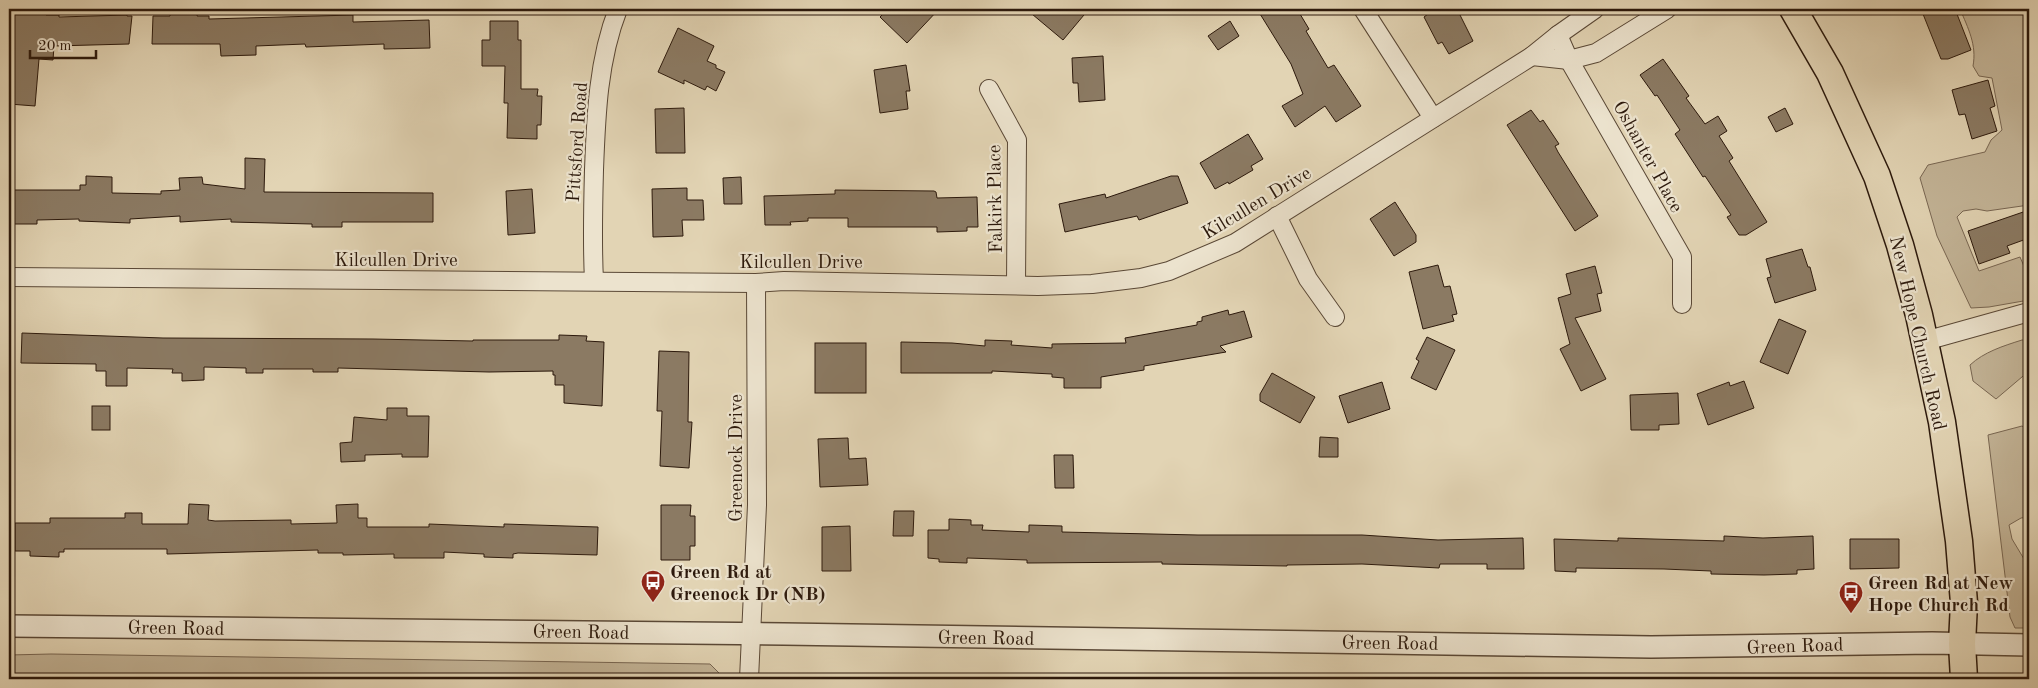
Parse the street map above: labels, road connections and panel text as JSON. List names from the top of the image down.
{
  "streets": {
    "main road": ["New Hope Church Road"],
    "street": [
      "Pittsford Road",
      "Oshanter Place",
      "Falkirk Place",
      "Kilcullen Drive",
      "Greenock Drive",
      "Green Road"
    ]
  },
  "crossings": [
    ["Pittsford Road", "Kilcullen Drive"],
    ["Oshanter Place", "Kilcullen Drive"],
    ["Falkirk Place", "Kilcullen Drive"],
    ["Kilcullen Drive", "Greenock Drive"],
    ["New Hope Church Road", "Green Road"],
    ["Greenock Drive", "Green Road"]
  ],
  "places": {
    "bus stop": ["Green Rd at Greenock Dr (NB)", "Green Rd at New Hope Church Rd"]
  },
  "scale_bar": "20 m"
}
